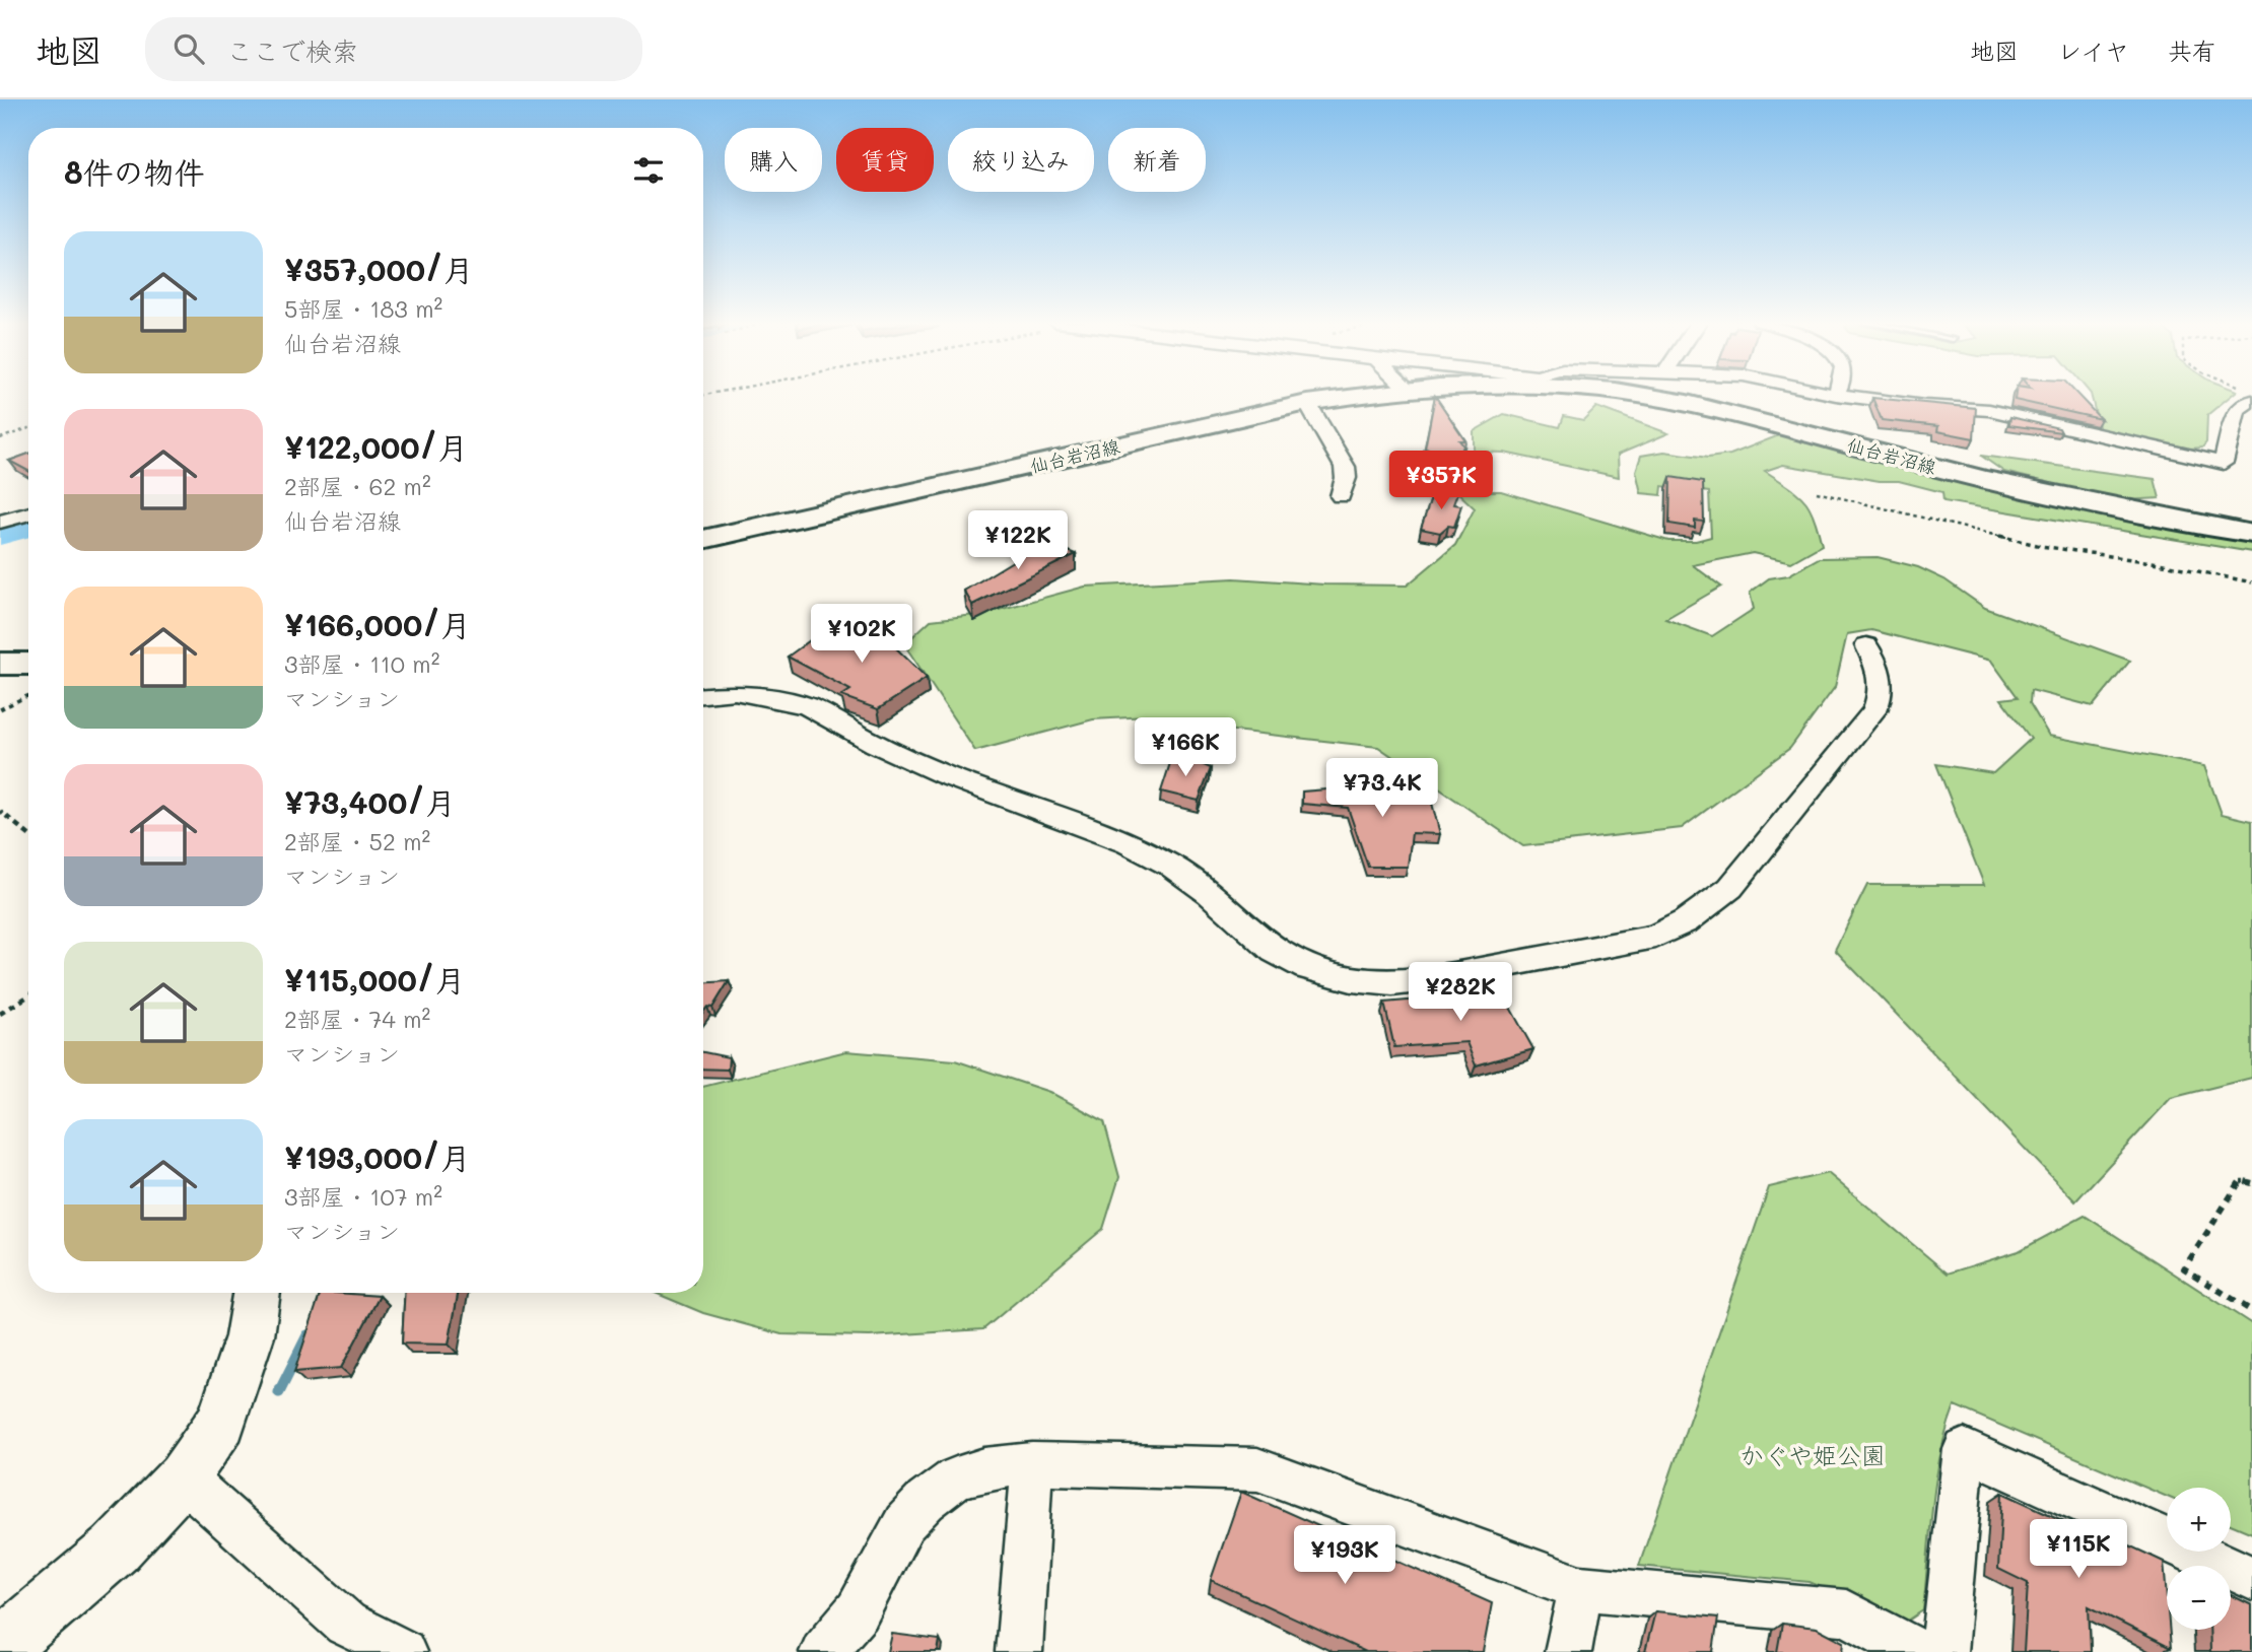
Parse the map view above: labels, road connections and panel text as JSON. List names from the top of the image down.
{
  "streets": {
    "main road": ["仙台岩沼線"]
  },
  "parks": ["かぐや姫公園"],
  "page": {
    "header": "地図",
    "search": "ここで検索",
    "nav": ["地図", "レイヤ", "共有"],
    "chip": [
      "購入",
      "賃貸",
      "絞り込み",
      "新着"
    ],
    "heading": "8件の物件",
    "list": [
      {
        "name": "¥357,000/月",
        "note": "5部屋 · 183 m² · 仙台岩沼線"
      },
      {
        "name": "¥122,000/月",
        "note": "2部屋 · 62 m² · 仙台岩沼線"
      },
      {
        "name": "¥166,000/月",
        "note": "3部屋 · 110 m² · マンション"
      },
      {
        "name": "¥73,400/月",
        "note": "2部屋 · 52 m² · マンション"
      },
      {
        "name": "¥115,000/月",
        "note": "2部屋 · 74 m² · マンション"
      },
      {
        "name": "¥193,000/月",
        "note": "3部屋 · 107 m² · マンション"
      }
    ],
    "price": [
      "¥357K",
      "¥122K",
      "¥102K",
      "¥166K",
      "¥73.4K",
      "¥282K",
      "¥115K",
      "¥193K"
    ],
    "map_buttons": ["+", "−"]
  }
}
